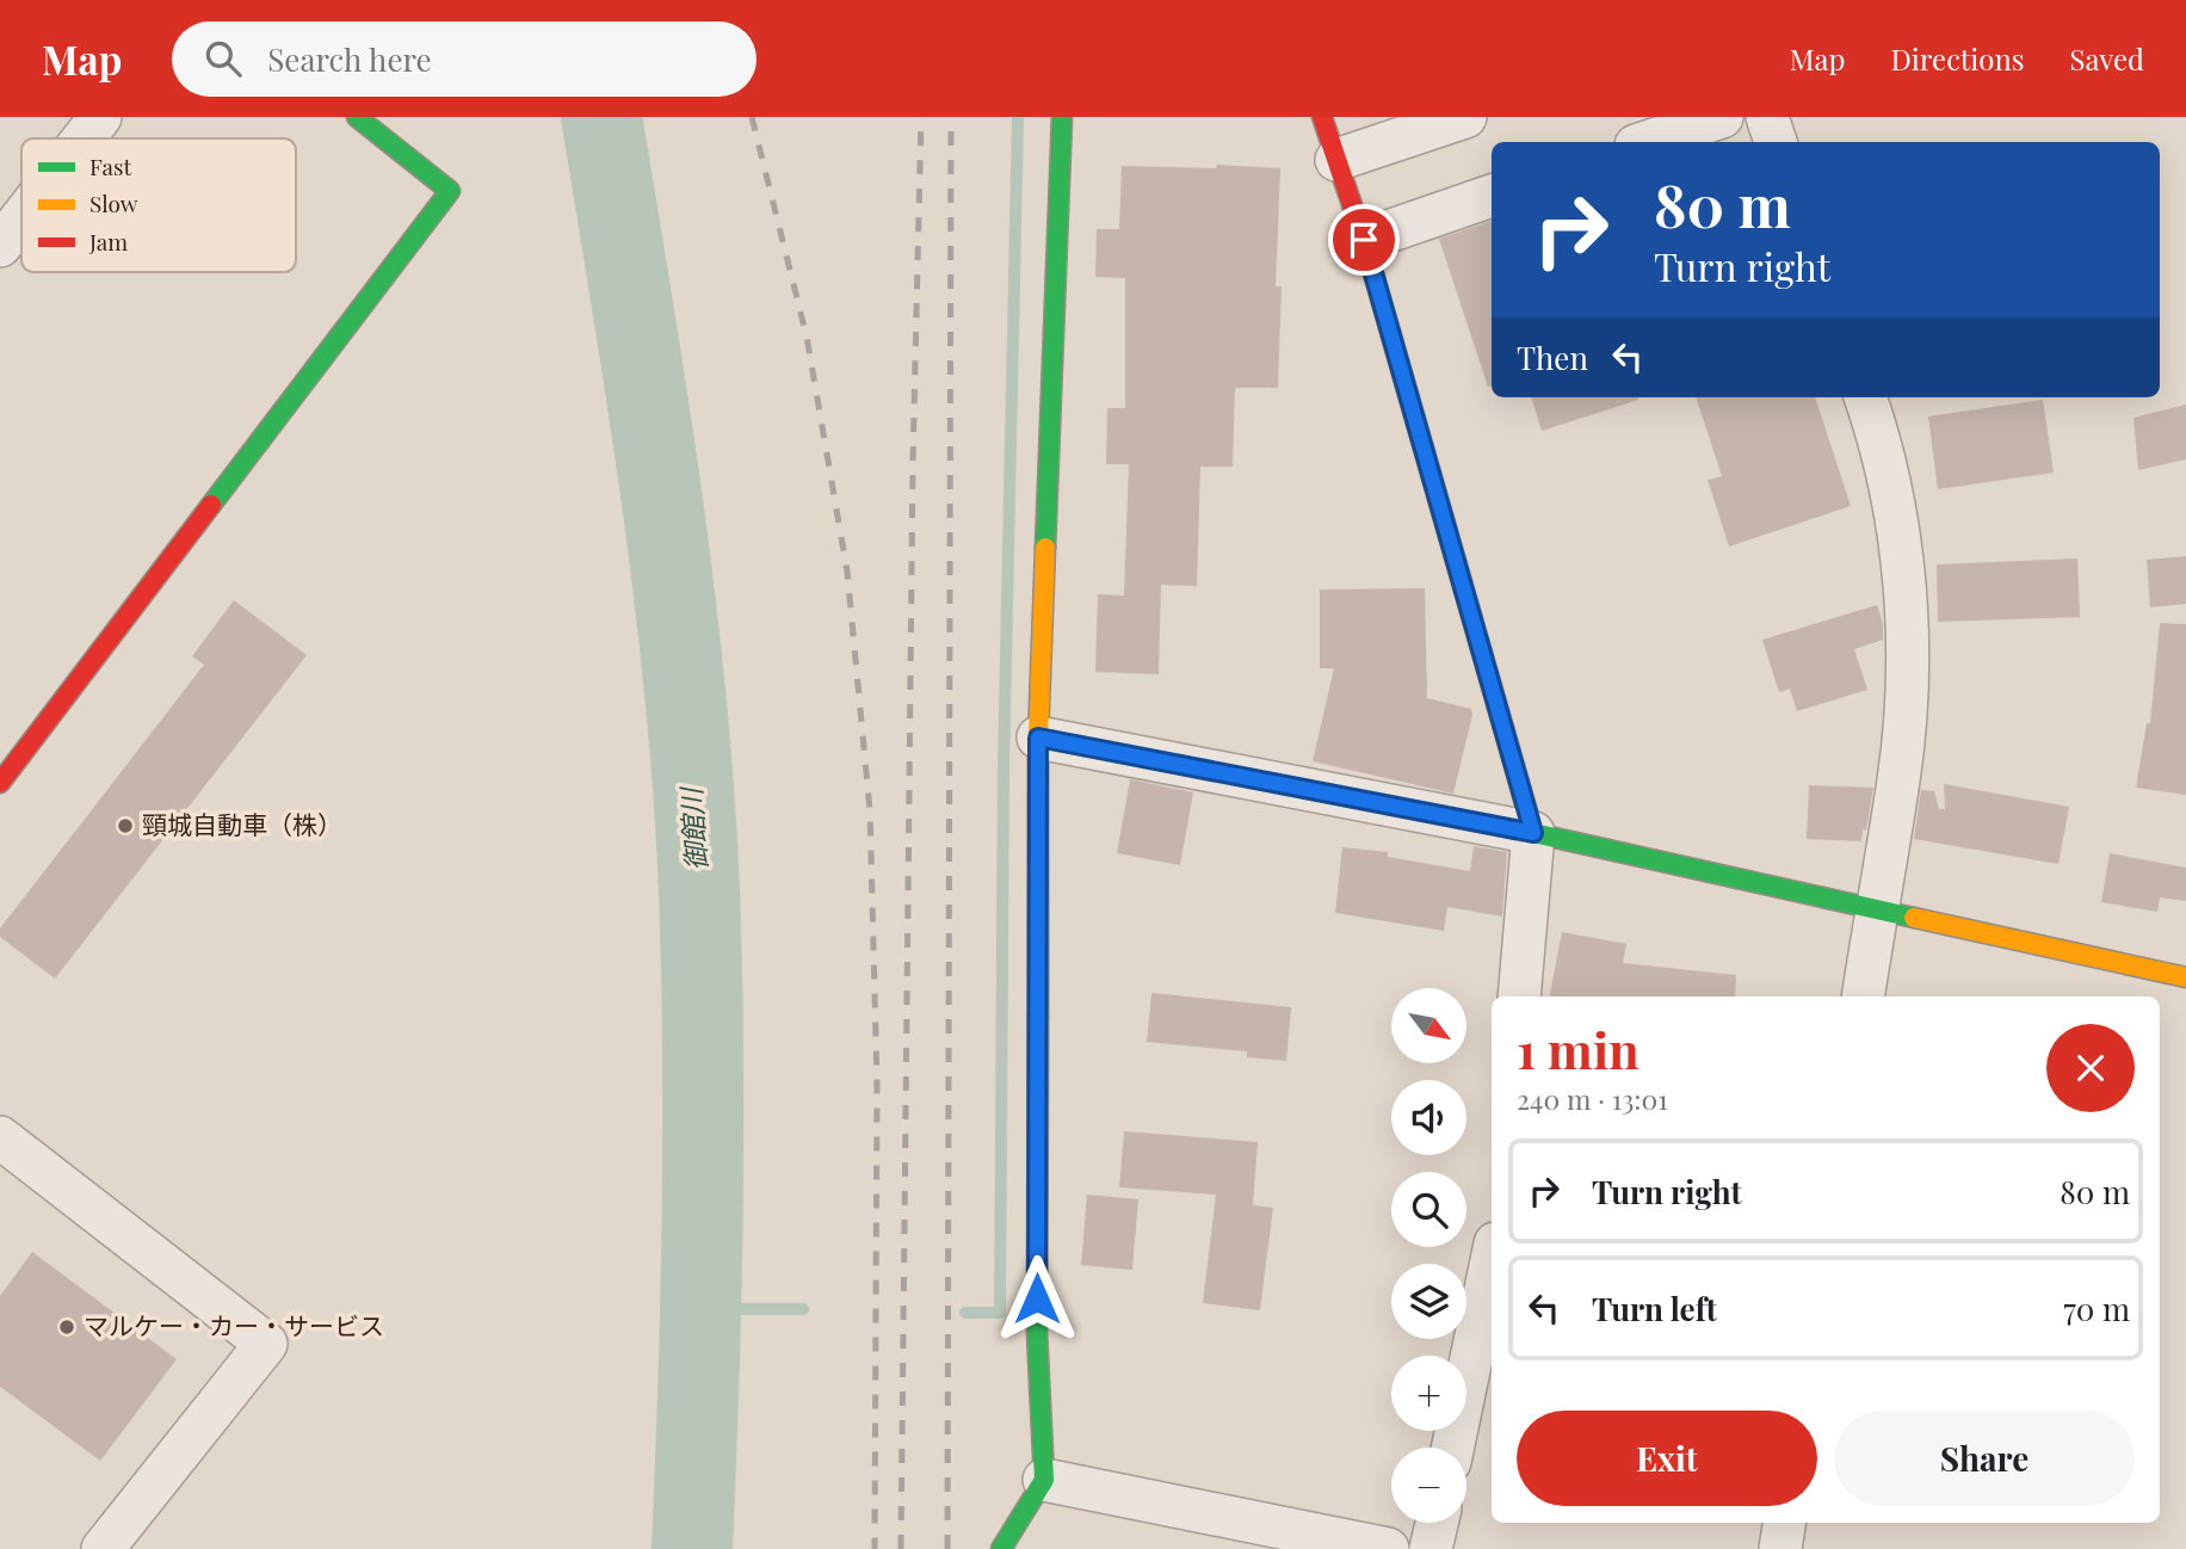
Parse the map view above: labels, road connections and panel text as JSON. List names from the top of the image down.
{
  "water": ["御館川"],
  "places": ["頸城自動車（株）", "マルケー・カー・サービス"],
  "legend": ["Fast", "Slow", "Jam"],
  "north": "bottom right",
  "page": {
    "header": "Map",
    "search": "Search here",
    "nav": ["Map", "Directions", "Saved"],
    "turn": ["80 m", "Turn right"],
    "then": "Then",
    "map_buttons": ["+", "−"],
    "heading": ["1 min", "240 m · 13:01"],
    "list": [
      {
        "name": "Turn right",
        "value": "80 m"
      },
      {
        "name": "Turn left",
        "value": "70 m"
      }
    ],
    "buttons": ["Exit", "Share"]
  }
}
